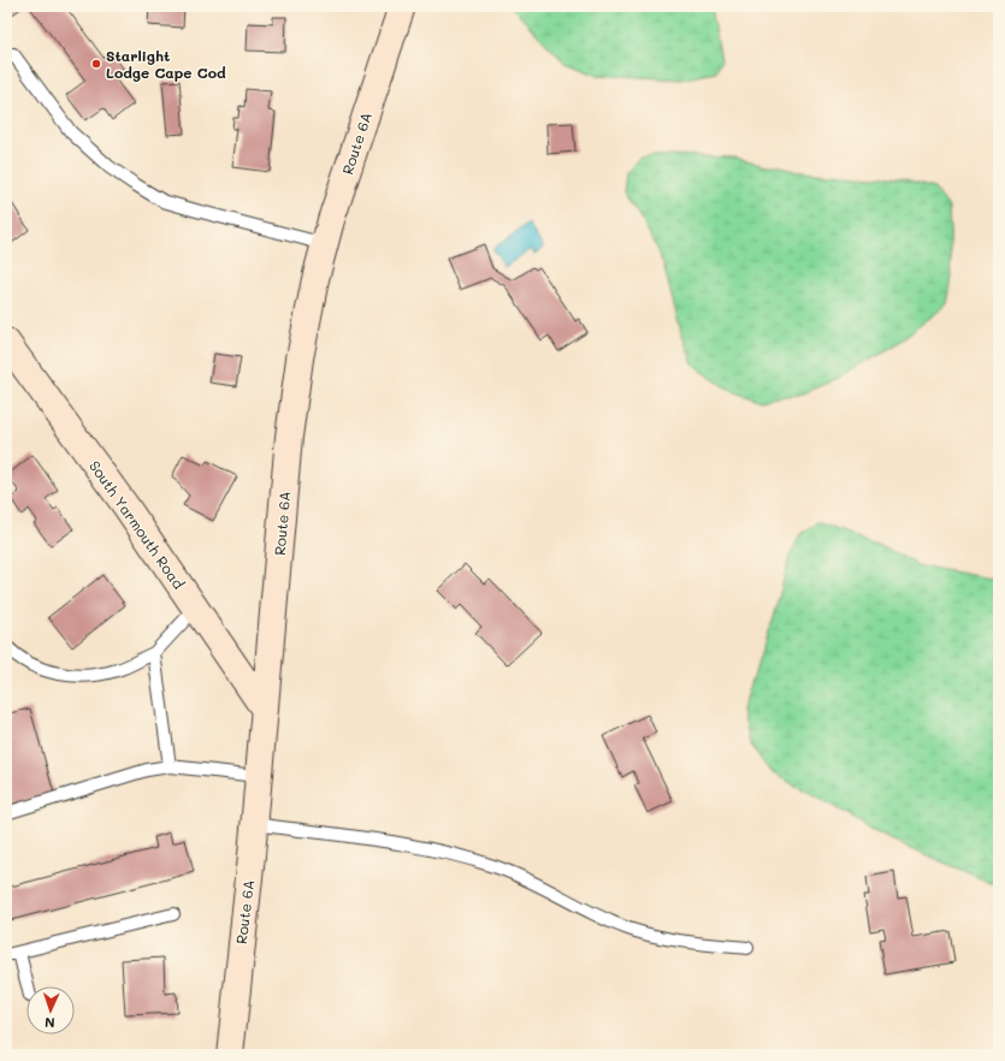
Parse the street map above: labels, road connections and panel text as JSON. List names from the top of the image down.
{
  "streets": {
    "main road": ["Route 6A", "South Yarmouth Road"]
  },
  "crossings": [
    ["Route 6A", "South Yarmouth Road"]
  ],
  "places": ["Starlight Lodge Cape Cod"],
  "north": "bottom"
}
